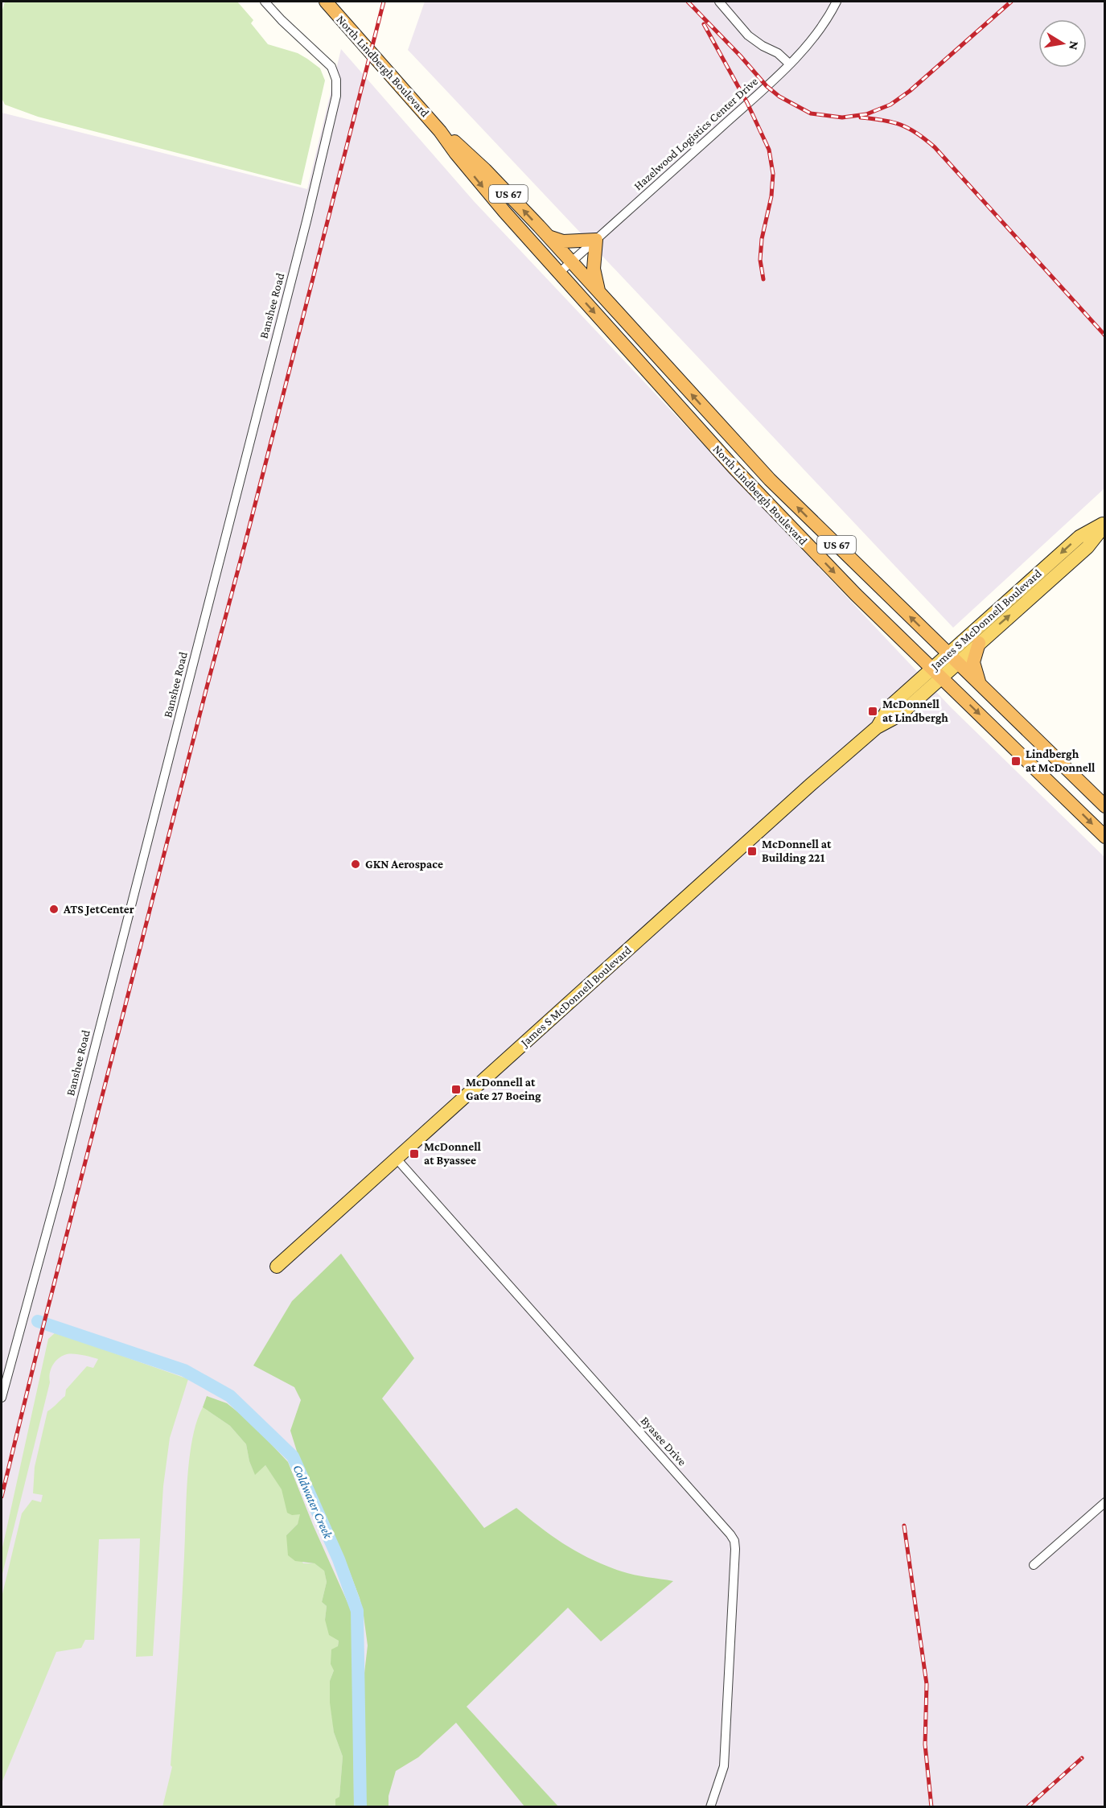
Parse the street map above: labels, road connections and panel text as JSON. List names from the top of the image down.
{
  "streets": {
    "highway": ["North Lindbergh Boulevard", "US 67"],
    "main road": ["James S McDonnell Boulevard"],
    "street": ["Hazelwood Logistics Center Drive", "Banshee Road", "Byasee Drive"]
  },
  "crossings": [
    ["North Lindbergh Boulevard", "Hazelwood Logistics Center Drive"],
    ["North Lindbergh Boulevard", "James S McDonnell Boulevard"],
    ["James S McDonnell Boulevard", "Byasee Drive"]
  ],
  "water": ["Coldwater Creek"],
  "places": {
    "transit": [
      "McDonnell at Lindbergh",
      "Lindbergh at McDonnell",
      "McDonnell at Building 221",
      "McDonnell at Gate 27 Boeing",
      "McDonnell at Byassee"
    ],
    "other": ["GKN Aerospace", "ATS JetCenter"]
  },
  "north": "right"
}
